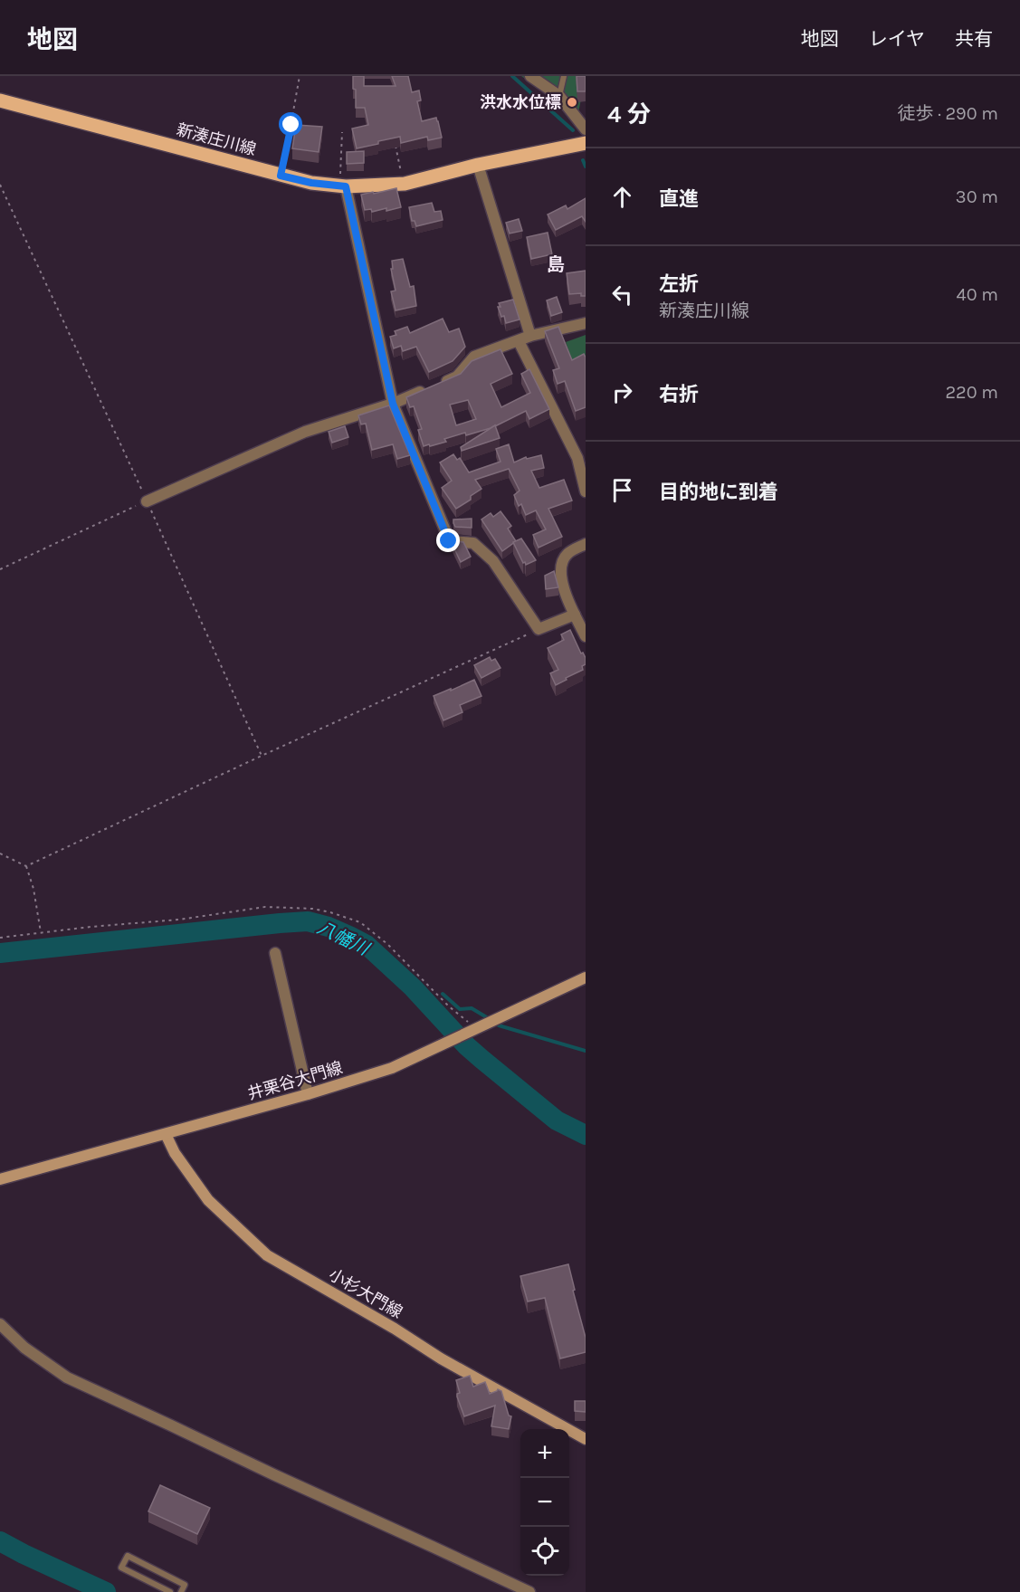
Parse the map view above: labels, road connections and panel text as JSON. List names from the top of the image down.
{
  "streets": {
    "main road": ["新湊庄川線", "井栗谷大門線", "小杉大門線"]
  },
  "crossings": [
    ["井栗谷大門線", "小杉大門線"]
  ],
  "districts": ["島"],
  "water": ["八幡川"],
  "places": ["洪水水位標"],
  "page": {
    "header": "地図",
    "nav": ["地図", "レイヤ", "共有"],
    "heading": ["4 分", "徒歩 · 290 m"],
    "list": [
      ["直進", "30 m"],
      ["左折", "新湊庄川線", "40 m"],
      ["右折", "220 m"],
      "目的地に到着"
    ],
    "map_buttons": ["+", "−"]
  }
}
